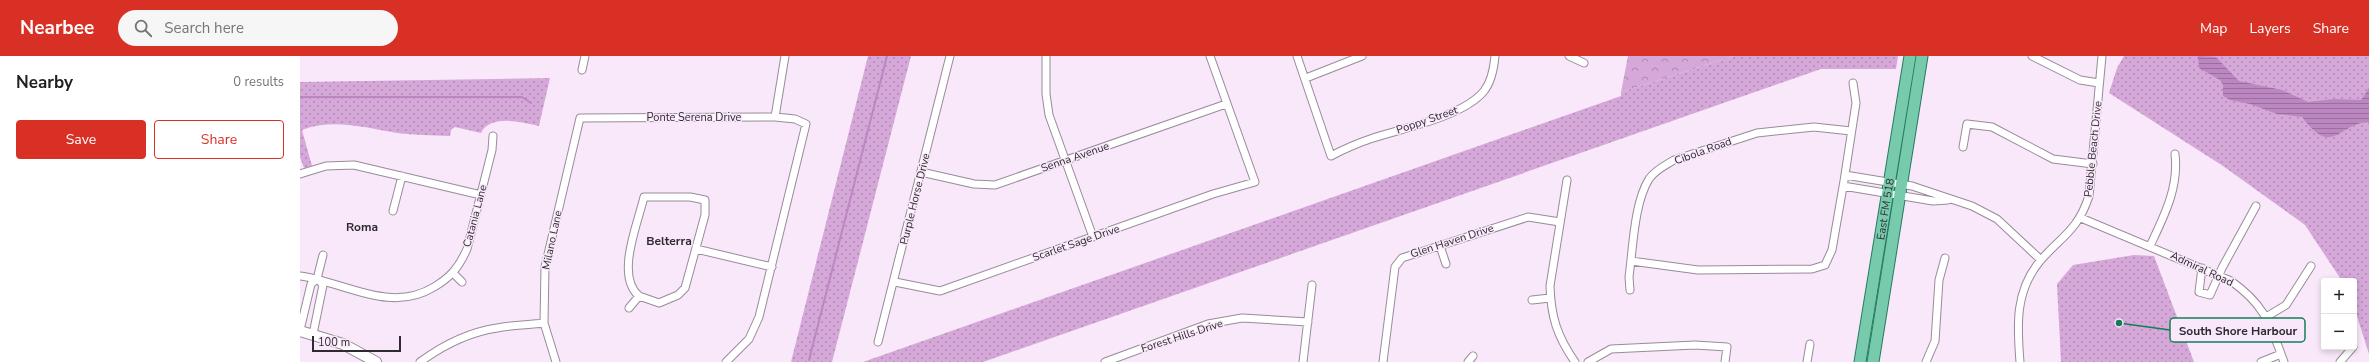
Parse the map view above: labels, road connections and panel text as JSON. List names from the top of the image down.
{
  "streets": {
    "main road": ["East FM 518"],
    "street": [
      "Ponte Serena Drive",
      "Poppy Street",
      "Pebble Beach Drive",
      "Cibola Road",
      "Senna Avenue",
      "Purple Horse Drive",
      "Catania Lane",
      "Milano Lane",
      "Glen Haven Drive",
      "Scarlet Sage Drive",
      "Admiral Road",
      "Forest Hills Drive"
    ]
  },
  "crossings": [
    ["Ponte Serena Drive", "Milano Lane"],
    ["Pebble Beach Drive", "Admiral Road"],
    ["Senna Avenue", "Purple Horse Drive"],
    ["Senna Avenue", "Scarlet Sage Drive"],
    ["Purple Horse Drive", "Scarlet Sage Drive"]
  ],
  "districts": ["Roma", "Belterra"],
  "places": ["South Shore Harbour"],
  "scale_bar": "100 m",
  "page": {
    "header": "Nearbee",
    "search": "Search here",
    "nav": ["Map", "Layers", "Share"],
    "heading": ["Nearby", "0 results"],
    "buttons": ["Save", "Share"],
    "map_buttons": ["+", "−"],
    "scale": "100 m"
  }
}
